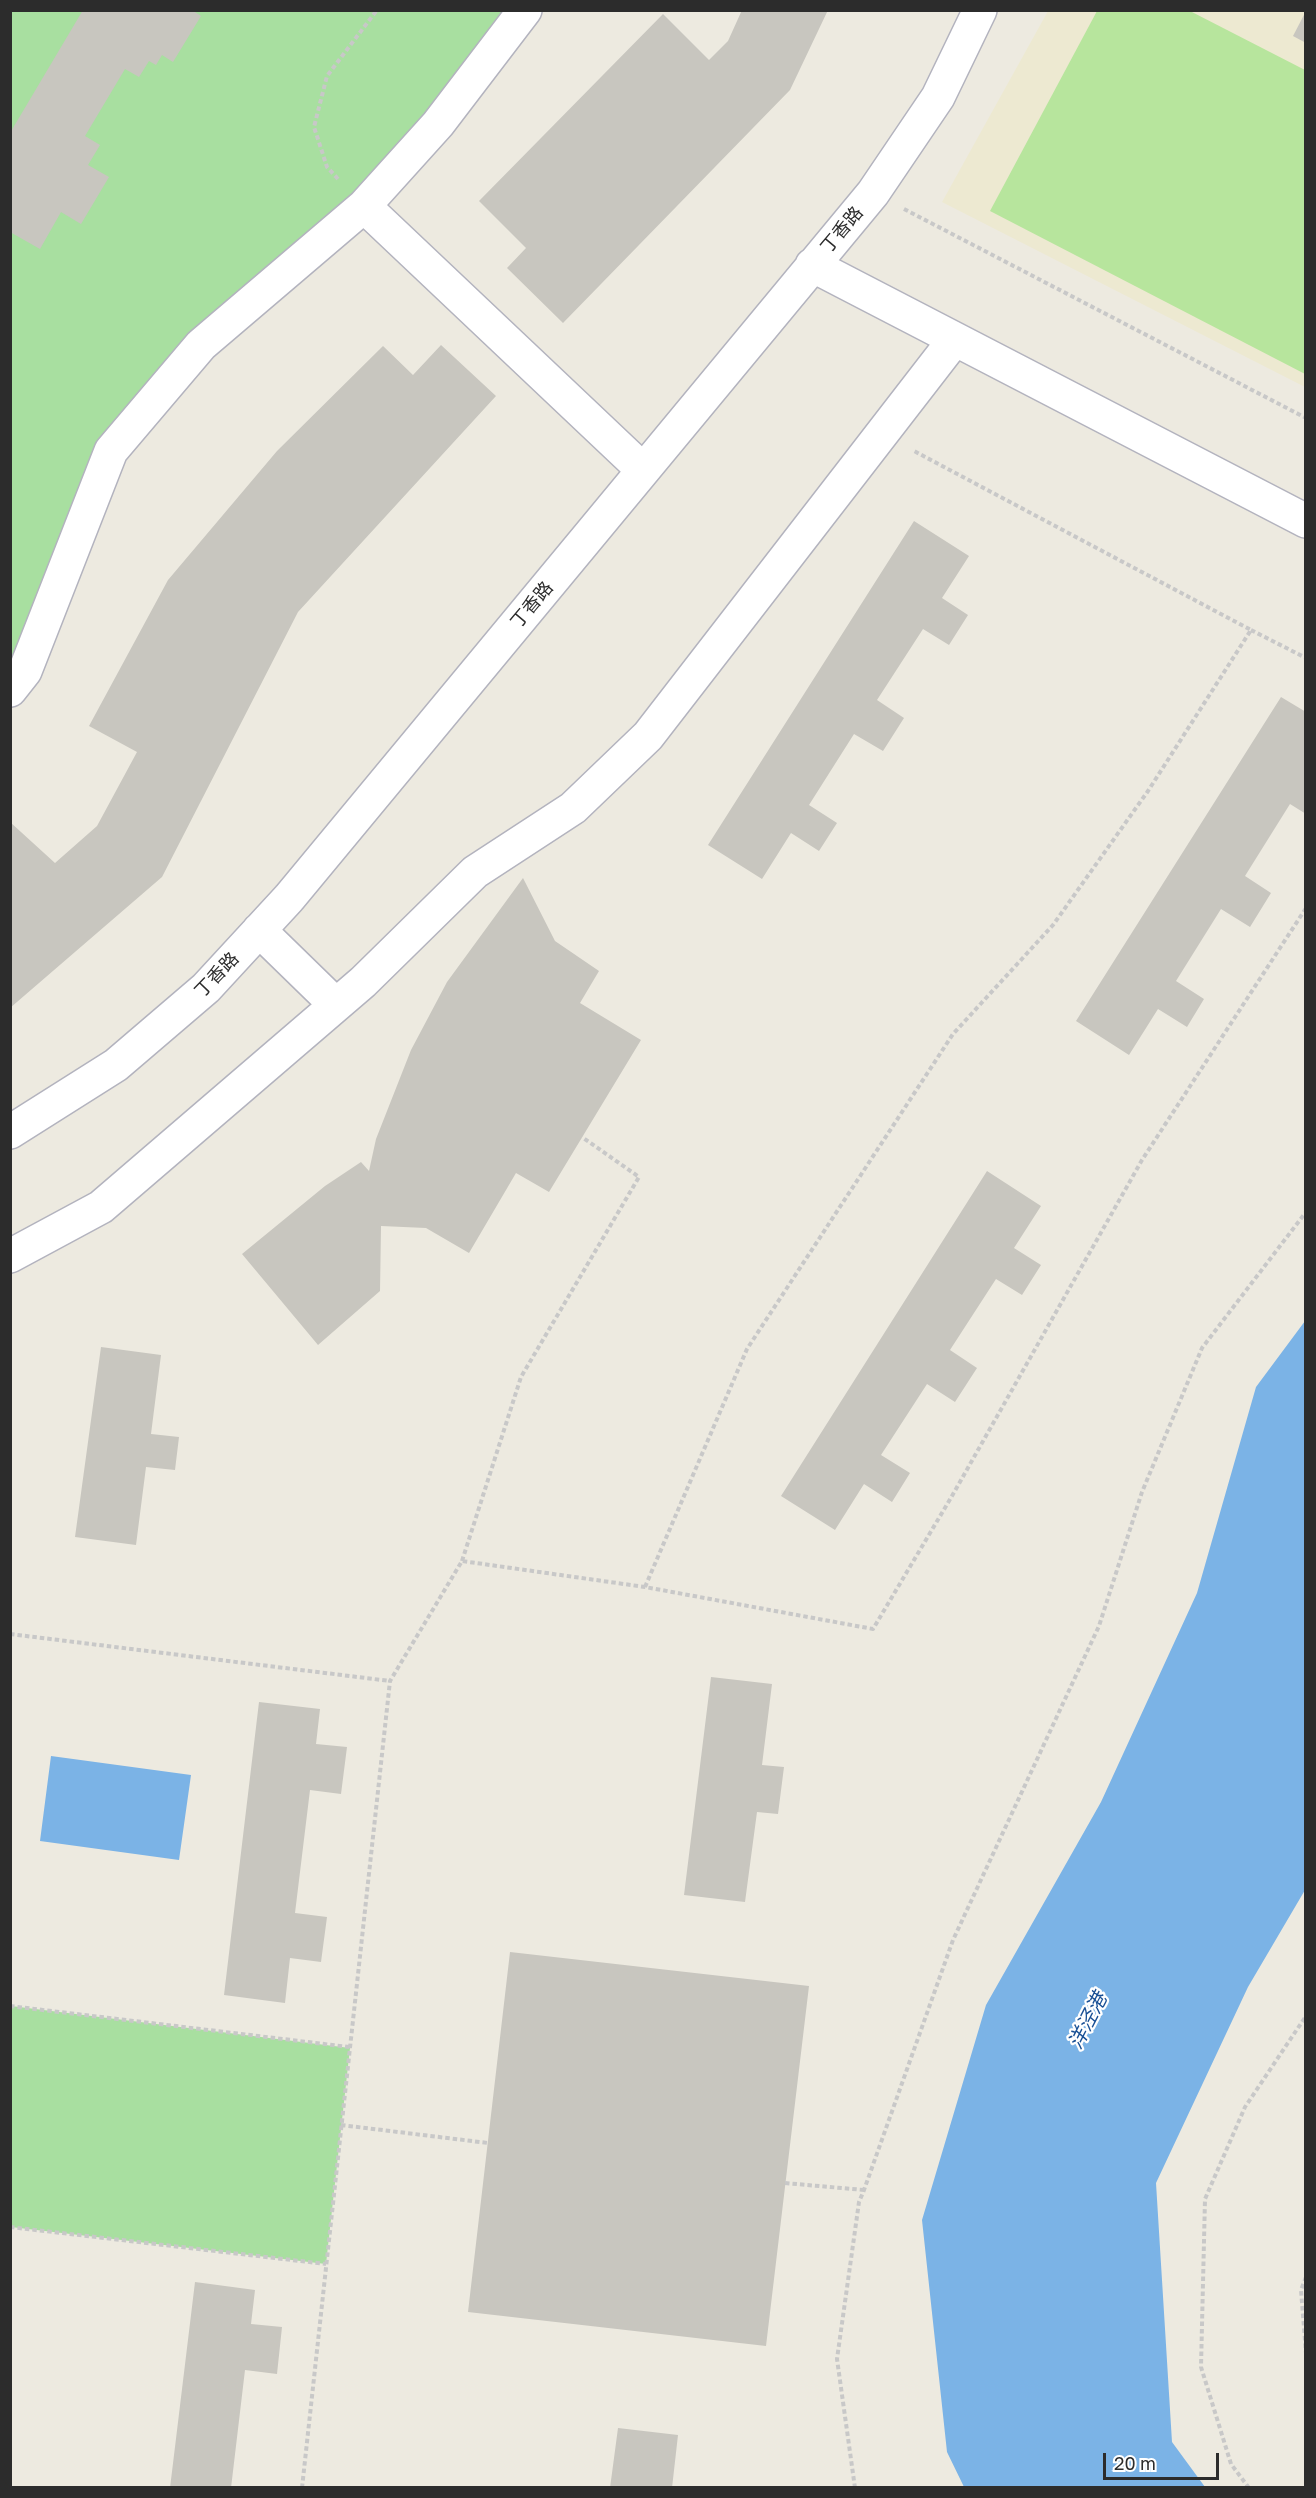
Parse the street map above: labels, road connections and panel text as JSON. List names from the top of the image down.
{
  "streets": {
    "street": ["丁香路"]
  },
  "water": ["洋泾港"],
  "scale_bar": "20 m"
}
